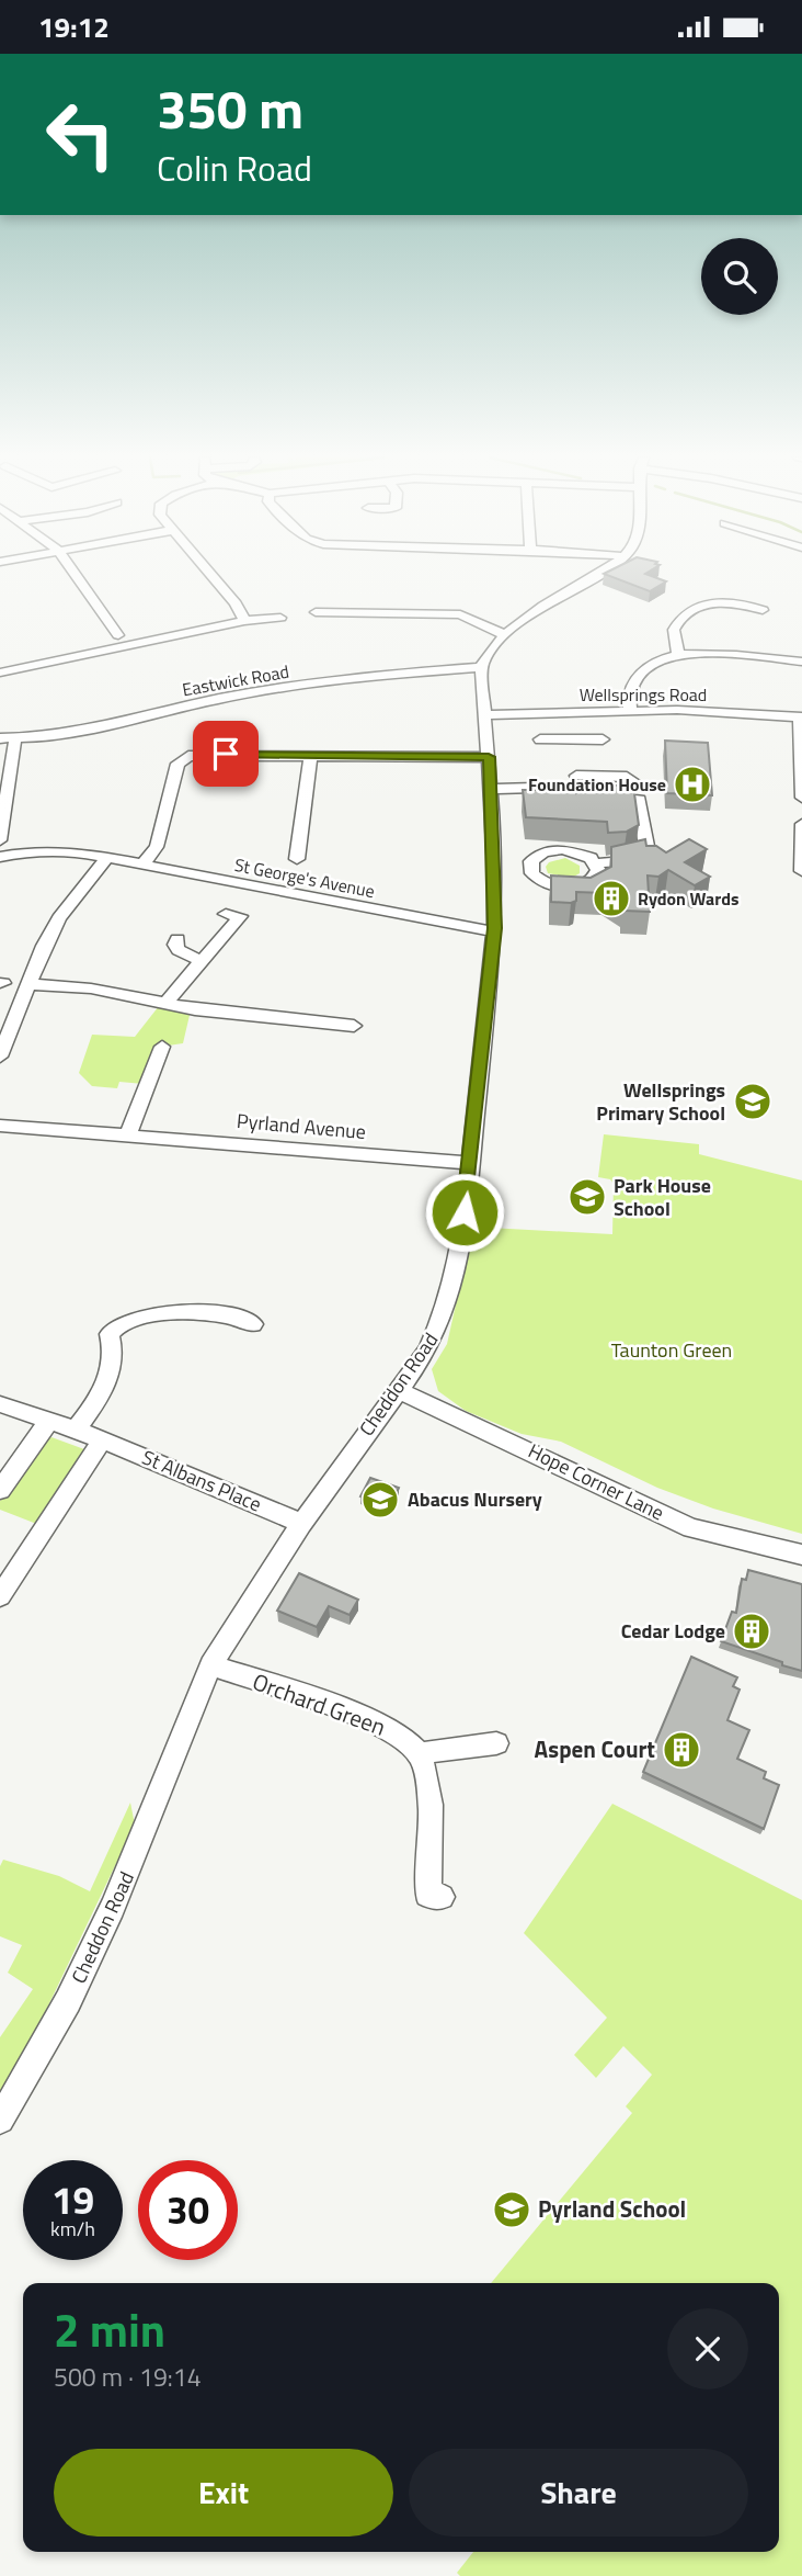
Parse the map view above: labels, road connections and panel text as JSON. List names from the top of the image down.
{
  "streets": {
    "street": [
      "Eastwick Road",
      "Wellsprings Road",
      "St George's Avenue",
      "Pyrland Avenue",
      "Cheddon Road",
      "St Albans Place",
      "Hope Corner Lane",
      "Orchard Green"
    ]
  },
  "crossings": [
    ["Eastwick Road", "Cheddon Road"],
    ["Wellsprings Road", "Cheddon Road"],
    ["St George's Avenue", "Cheddon Road"],
    ["Pyrland Avenue", "Cheddon Road"],
    ["Cheddon Road", "St Albans Place"],
    ["Cheddon Road", "Hope Corner Lane"],
    ["Cheddon Road", "Orchard Green"]
  ],
  "parks": ["Taunton Green"],
  "places": {
    "hospital": ["Foundation House"],
    "building": ["Rydon Wards", "Cedar Lodge", "Aspen Court"],
    "school or university": [
      "Wellsprings Primary School",
      "Park House School",
      "Abacus Nursery",
      "Pyrland School"
    ]
  },
  "page": {
    "status": "19:12",
    "turn": ["350 m", "Colin Road"],
    "speed": "19 km/h",
    "limit": "30",
    "heading": ["2 min", "500 m · 19:14"],
    "buttons": ["Exit", "Share"]
  }
}
